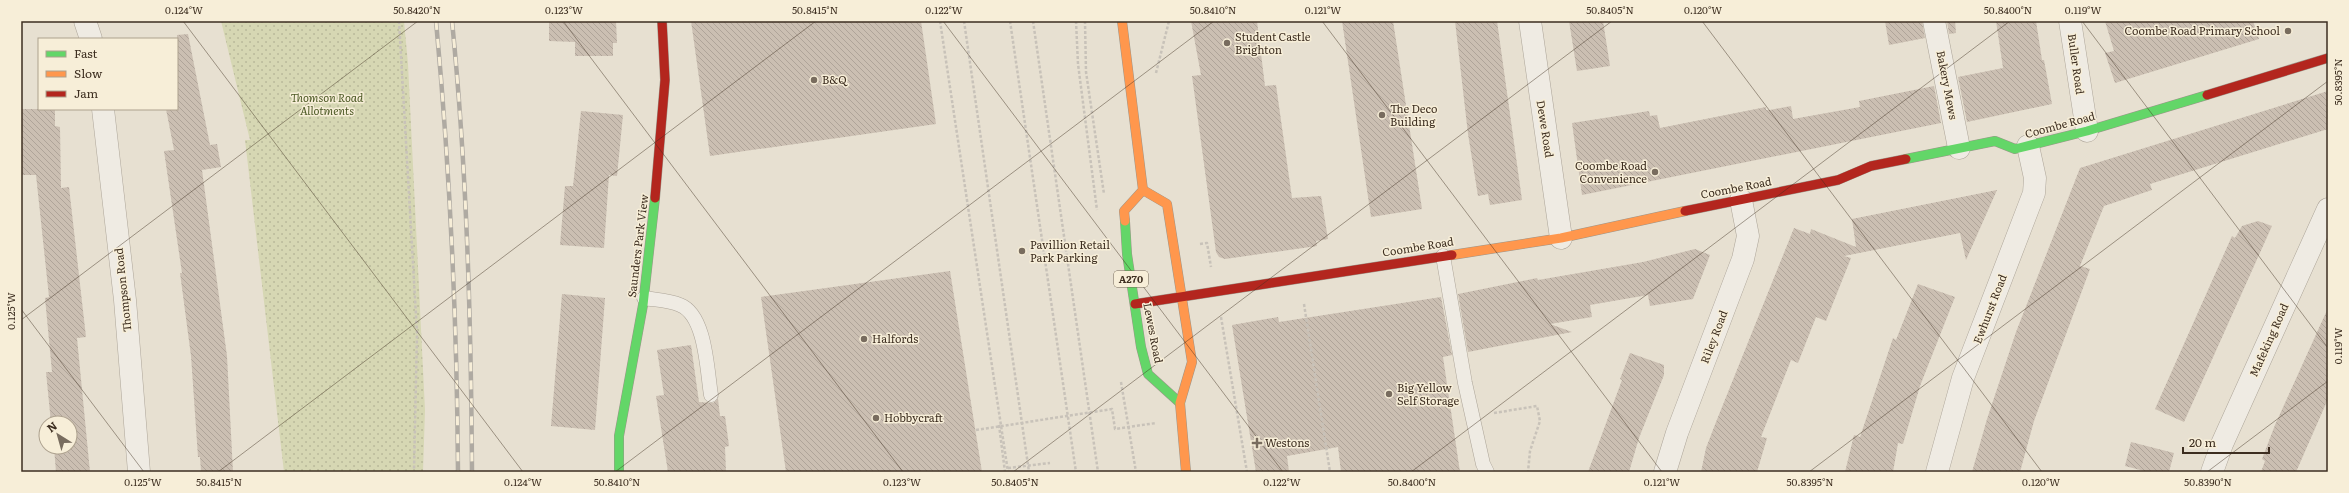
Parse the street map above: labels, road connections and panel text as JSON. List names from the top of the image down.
{
  "streets": {
    "street": [
      "Buller Road",
      "Bakery Mews",
      "Coombe Road",
      "Dewe Road",
      "Saunders Park View",
      "A270",
      "Thompson Road",
      "Ewhurst Road",
      "Lewes Road",
      "Riley Road",
      "Mafeking Road"
    ]
  },
  "crossings": [
    ["Buller Road", "Coombe Road"],
    ["Bakery Mews", "Coombe Road"],
    ["Coombe Road", "Dewe Road"],
    ["Coombe Road", "Ewhurst Road"],
    ["Coombe Road", "Lewes Road"],
    ["Coombe Road", "Riley Road"]
  ],
  "parks": ["Thomson Road Allotments"],
  "places": {
    "other": [
      "Coombe Road Primary School",
      "Student Castle Brighton",
      "B&Q",
      "The Deco Building",
      "Coombe Road Convenience",
      "Pavillion Retail Park Parking",
      "Halfords",
      "Big Yellow Self Storage",
      "Hobbycraft"
    ],
    "health": ["Westons"]
  },
  "legend": ["Fast", "Slow", "Jam"],
  "scale_bar": "20 m",
  "north": "top left",
  "coordinates": [
    "0.124°W",
    "50.8420°N",
    "0.123°W",
    "50.8415°N",
    "0.122°W",
    "50.8410°N",
    "0.121°W",
    "50.8405°N",
    "0.120°W",
    "50.8400°N",
    "0.119°W",
    "50.8395°N",
    "0.125°W",
    "50.8390°N"
  ]
}
